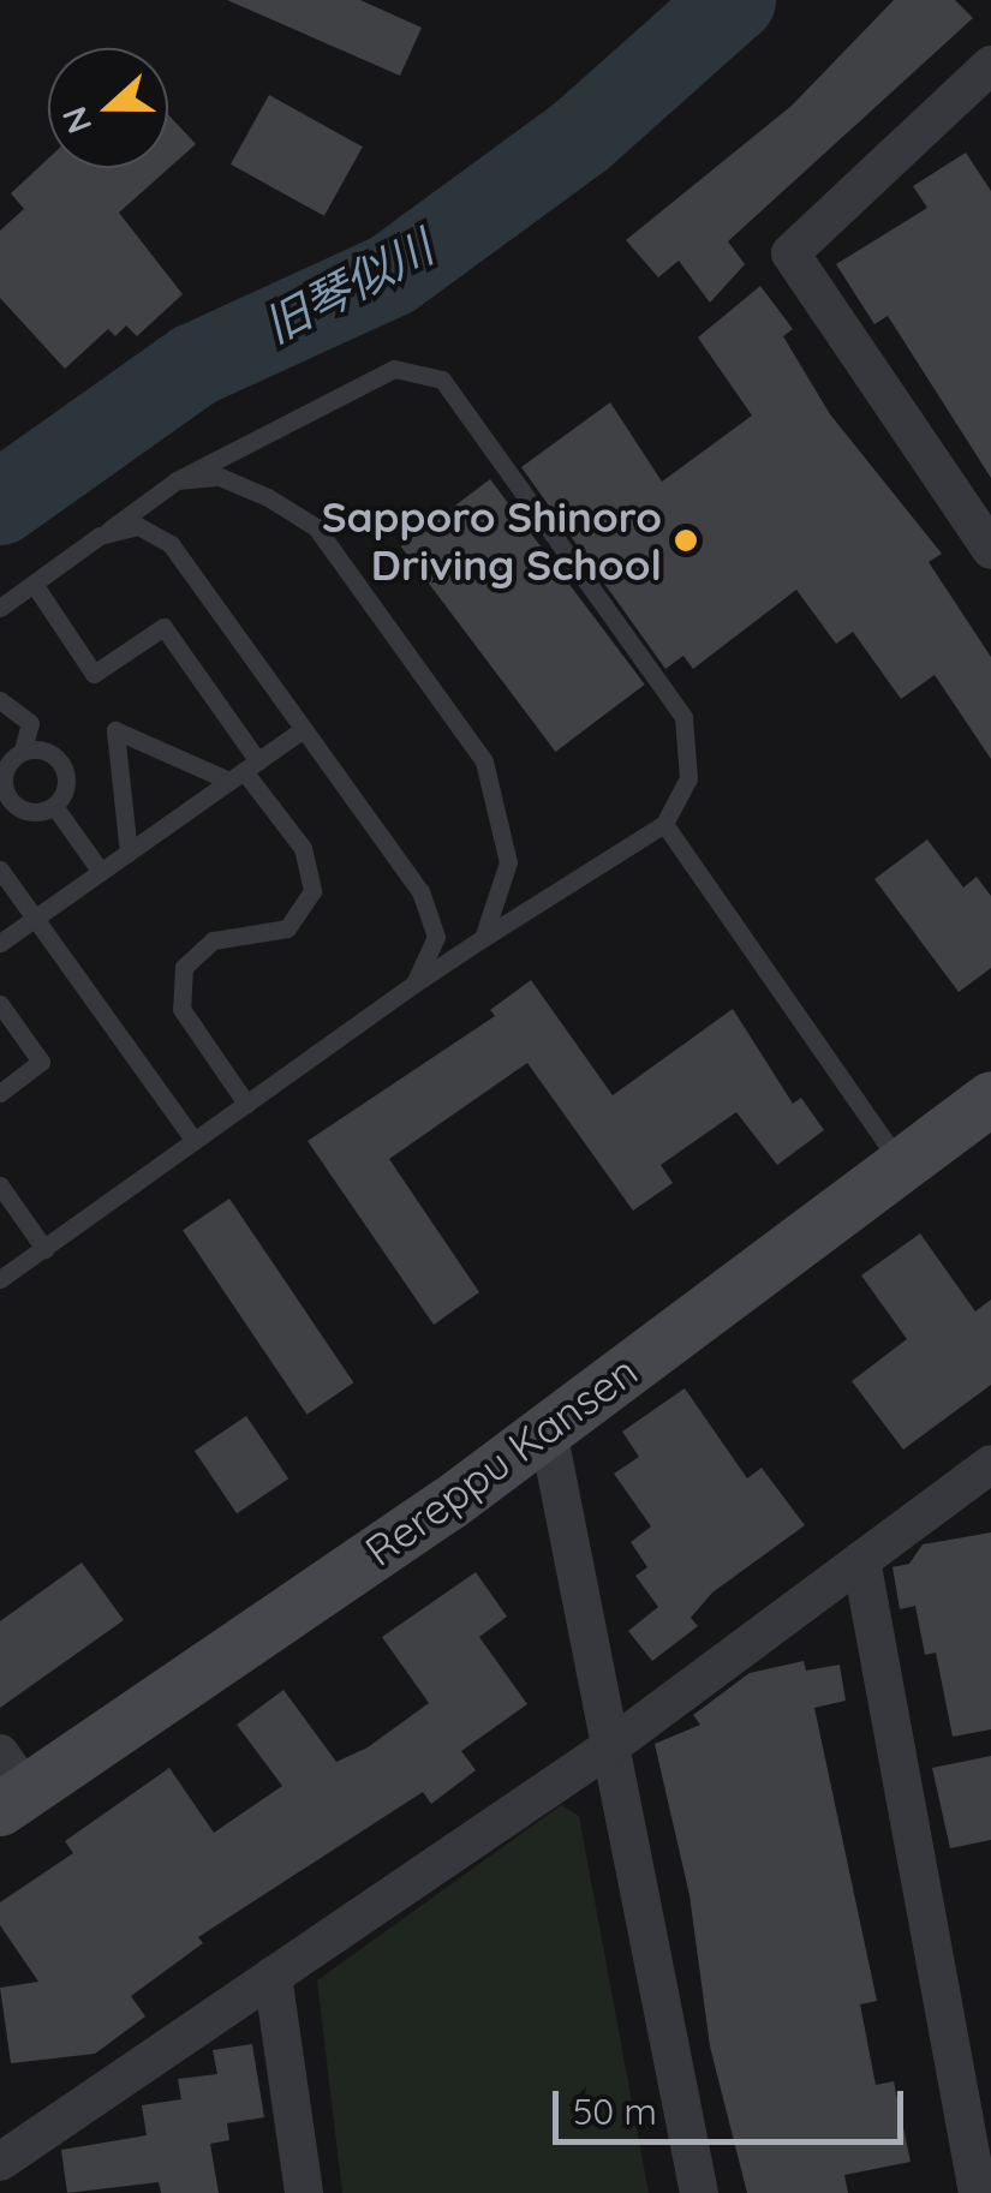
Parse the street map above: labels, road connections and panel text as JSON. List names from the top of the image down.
{
  "streets": {
    "street": ["Rereppu Kansen"]
  },
  "water": ["旧琴似川"],
  "places": ["Sapporo Shinoro Driving School"],
  "scale_bar": "50 m",
  "north": "left"
}
